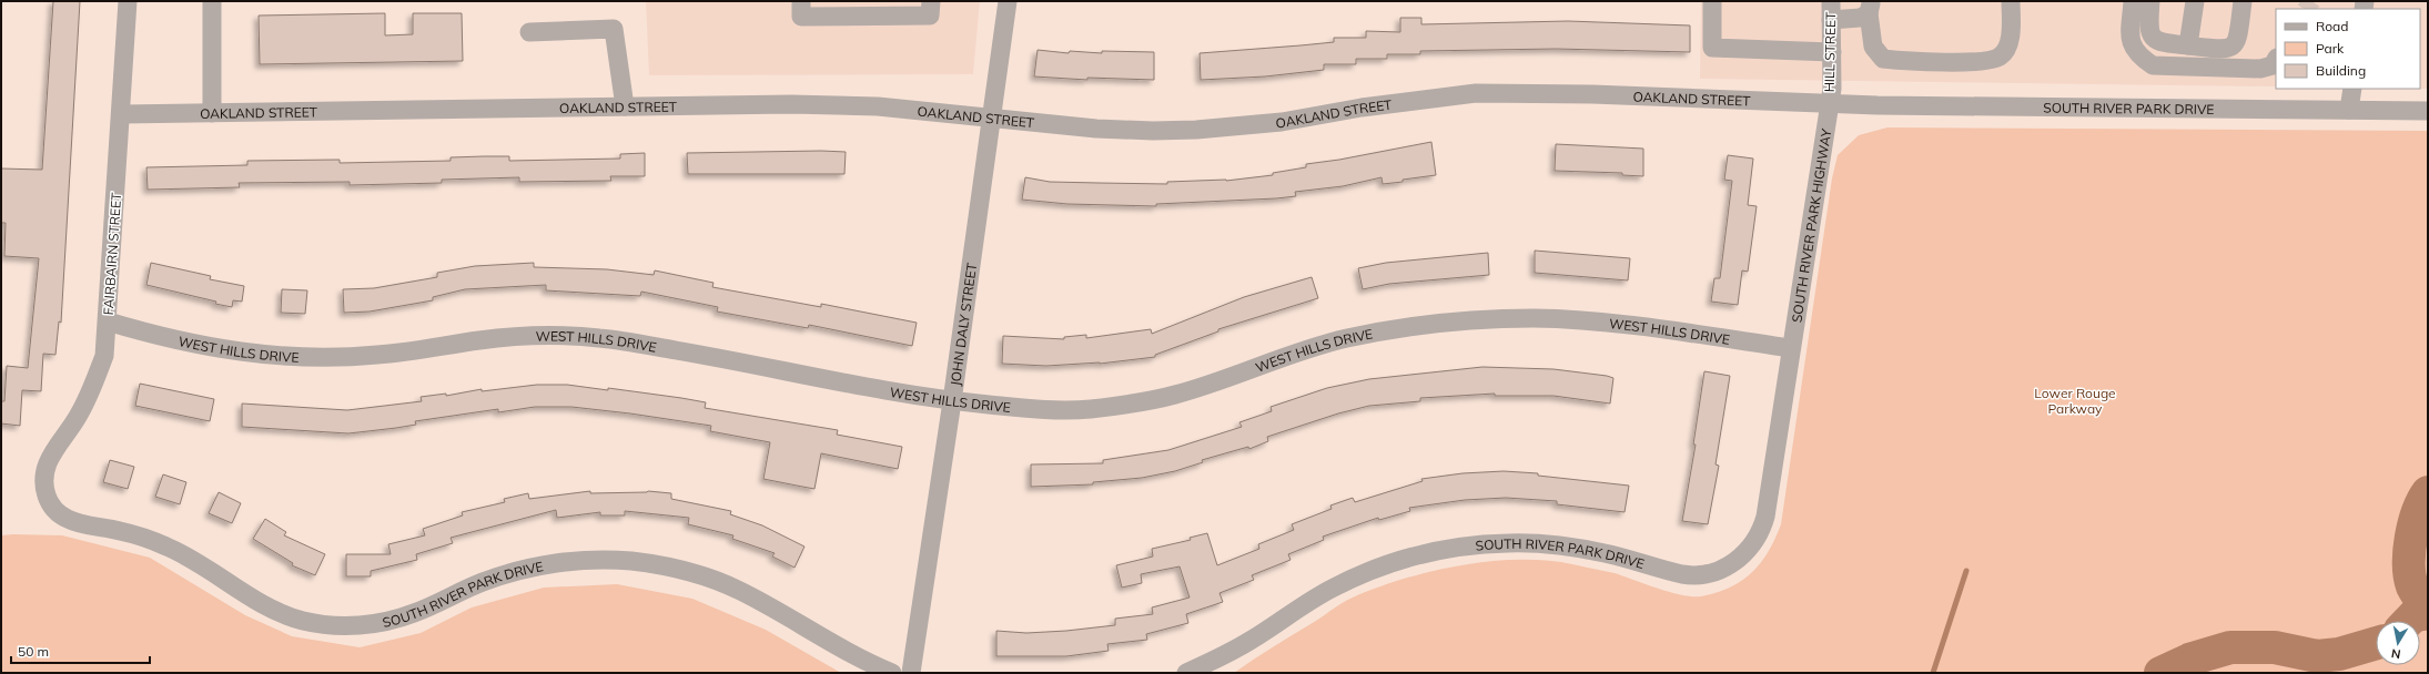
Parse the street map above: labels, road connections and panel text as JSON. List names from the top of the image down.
{
  "streets": {
    "street": [
      "HILL STREET",
      "OAKLAND STREET",
      "SOUTH RIVER PARK DRIVE",
      "SOUTH RIVER PARK HIGHWAY",
      "FAIRBAIRN STREET",
      "JOHN DALY STREET",
      "WEST HILLS DRIVE"
    ]
  },
  "crossings": [
    ["HILL STREET", "OAKLAND STREET"],
    ["HILL STREET", "SOUTH RIVER PARK DRIVE"],
    ["HILL STREET", "SOUTH RIVER PARK HIGHWAY"],
    ["OAKLAND STREET", "SOUTH RIVER PARK DRIVE"],
    ["OAKLAND STREET", "SOUTH RIVER PARK HIGHWAY"],
    ["OAKLAND STREET", "FAIRBAIRN STREET"],
    ["OAKLAND STREET", "JOHN DALY STREET"],
    ["SOUTH RIVER PARK DRIVE", "SOUTH RIVER PARK HIGHWAY"],
    ["SOUTH RIVER PARK DRIVE", "FAIRBAIRN STREET"],
    ["SOUTH RIVER PARK DRIVE", "WEST HILLS DRIVE"],
    ["SOUTH RIVER PARK HIGHWAY", "WEST HILLS DRIVE"],
    ["FAIRBAIRN STREET", "WEST HILLS DRIVE"],
    ["JOHN DALY STREET", "WEST HILLS DRIVE"]
  ],
  "parks": ["Lower Rouge Parkway"],
  "legend": ["Road", "Park", "Building"],
  "scale_bar": "50 m",
  "north": "bottom"
}
